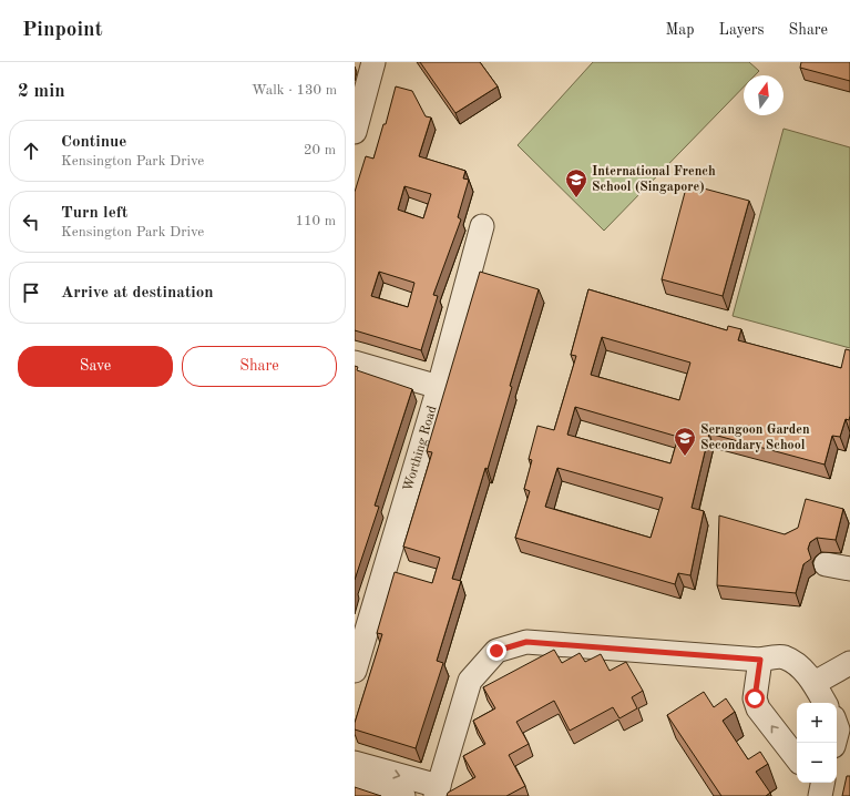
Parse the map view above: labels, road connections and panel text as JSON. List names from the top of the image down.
{
  "streets": {
    "street": ["Worthing Road"]
  },
  "places": {
    "school or university": ["International French School (Singapore)", "Serangoon Garden Secondary School"]
  },
  "north": "top",
  "page": {
    "header": "Pinpoint",
    "nav": ["Map", "Layers", "Share"],
    "heading": ["2 min", "Walk · 130 m"],
    "list": [
      ["Continue", "Kensington Park Drive", "20 m"],
      ["Turn left", "Kensington Park Drive", "110 m"],
      "Arrive at destination"
    ],
    "buttons": ["Save", "Share"],
    "map_buttons": ["+", "−"]
  }
}
